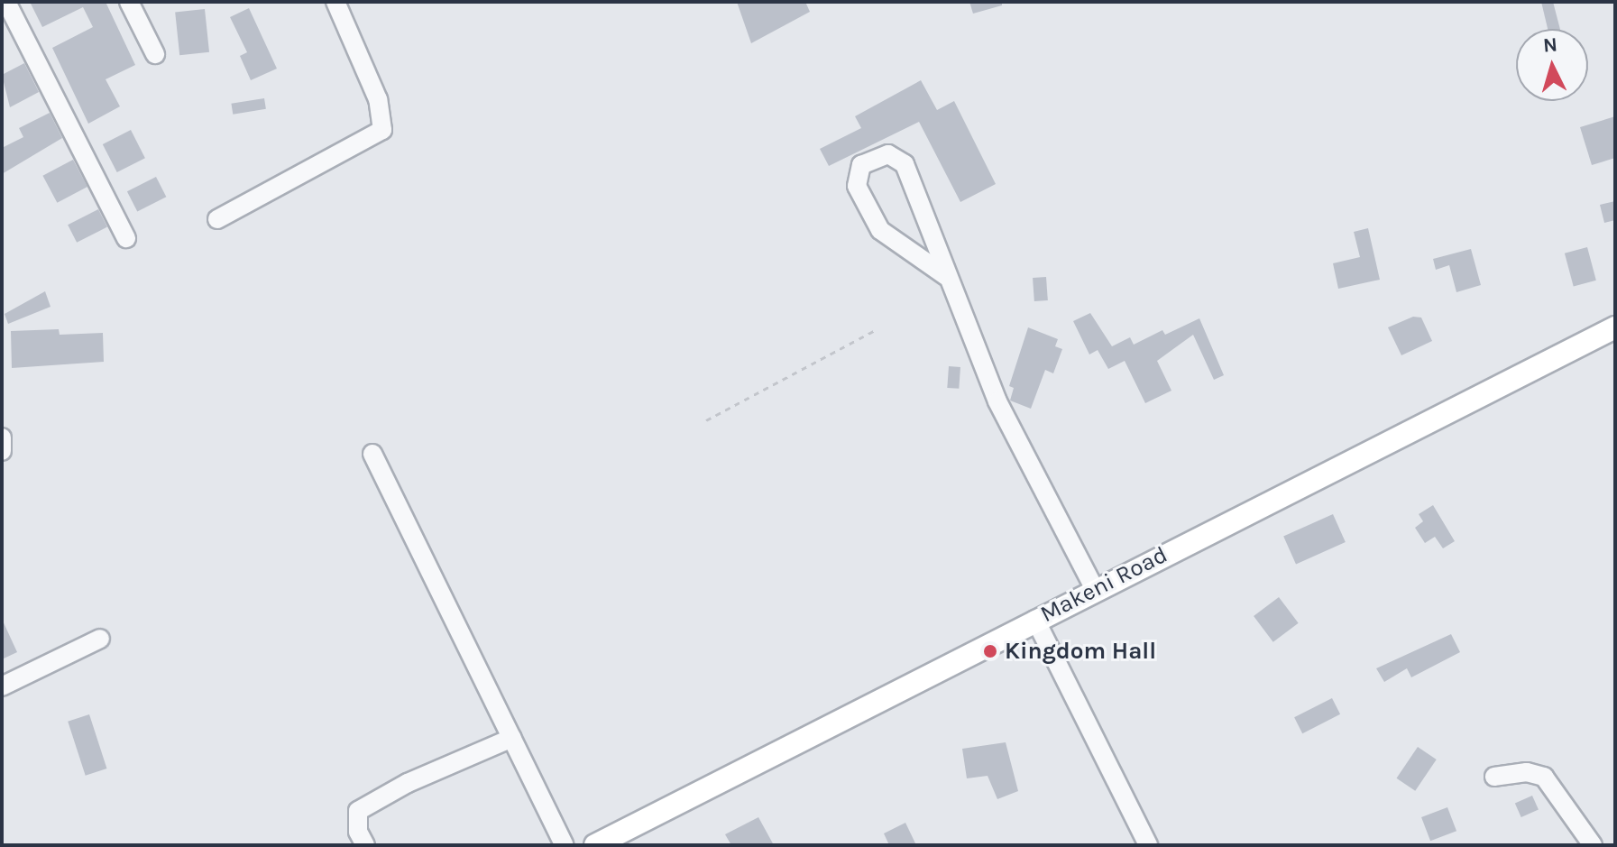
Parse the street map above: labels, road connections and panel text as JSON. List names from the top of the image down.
{
  "streets": {
    "main road": ["Makeni Road"]
  },
  "places": ["Kingdom Hall"],
  "north": "top"
}
